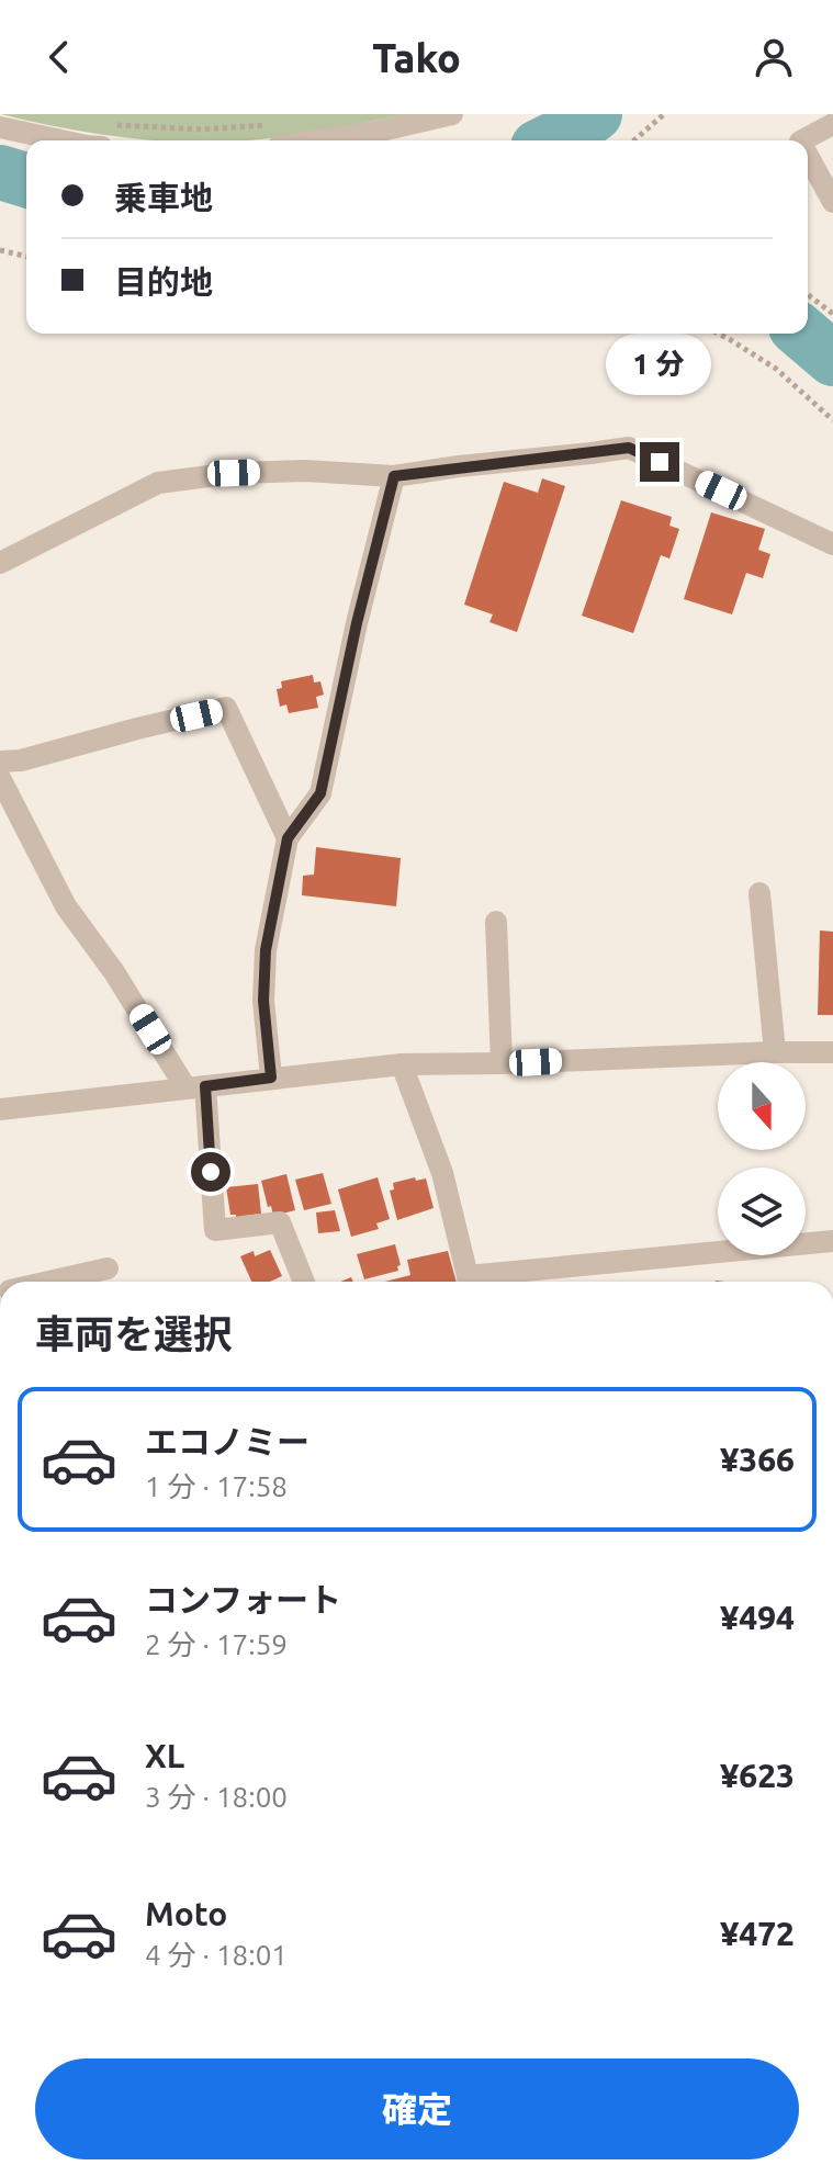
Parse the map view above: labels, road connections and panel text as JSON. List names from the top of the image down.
{
  "north": "bottom",
  "page": {
    "header": "Tako",
    "banner": ["乗車地", "目的地"],
    "bubble": "1 分",
    "heading": "車両を選択",
    "list": [
      {
        "name": "エコノミー",
        "note": "1 分 · 17:58",
        "value": "¥366"
      },
      {
        "name": "コンフォート",
        "note": "2 分 · 17:59",
        "value": "¥494"
      },
      {
        "name": "XL",
        "note": "3 分 · 18:00",
        "value": "¥623"
      },
      {
        "name": "Moto",
        "note": "4 分 · 18:01",
        "value": "¥472"
      }
    ],
    "buttons": "確定"
  }
}
